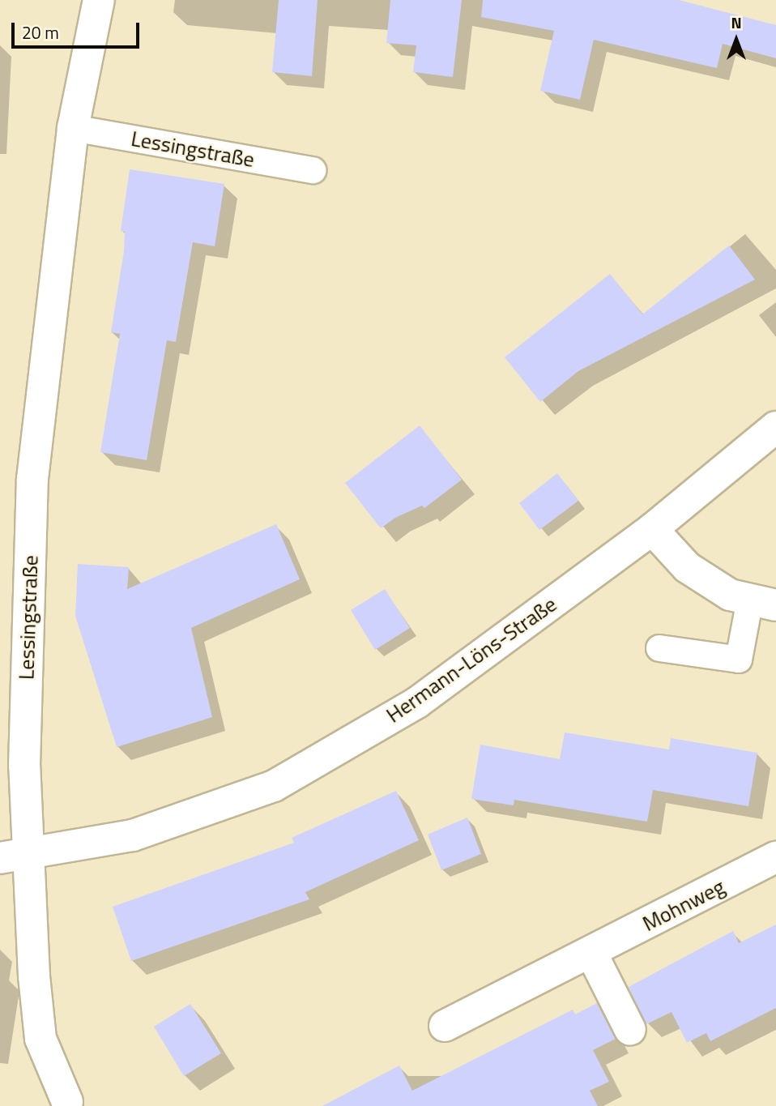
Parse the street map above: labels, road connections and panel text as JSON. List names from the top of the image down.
{
  "streets": {
    "street": ["Lessingstraße", "Hermann-Löns-Straße", "Mohnweg"]
  },
  "crossings": [
    ["Lessingstraße", "Hermann-Löns-Straße"]
  ],
  "scale_bar": "20 m",
  "north": "top"
}
